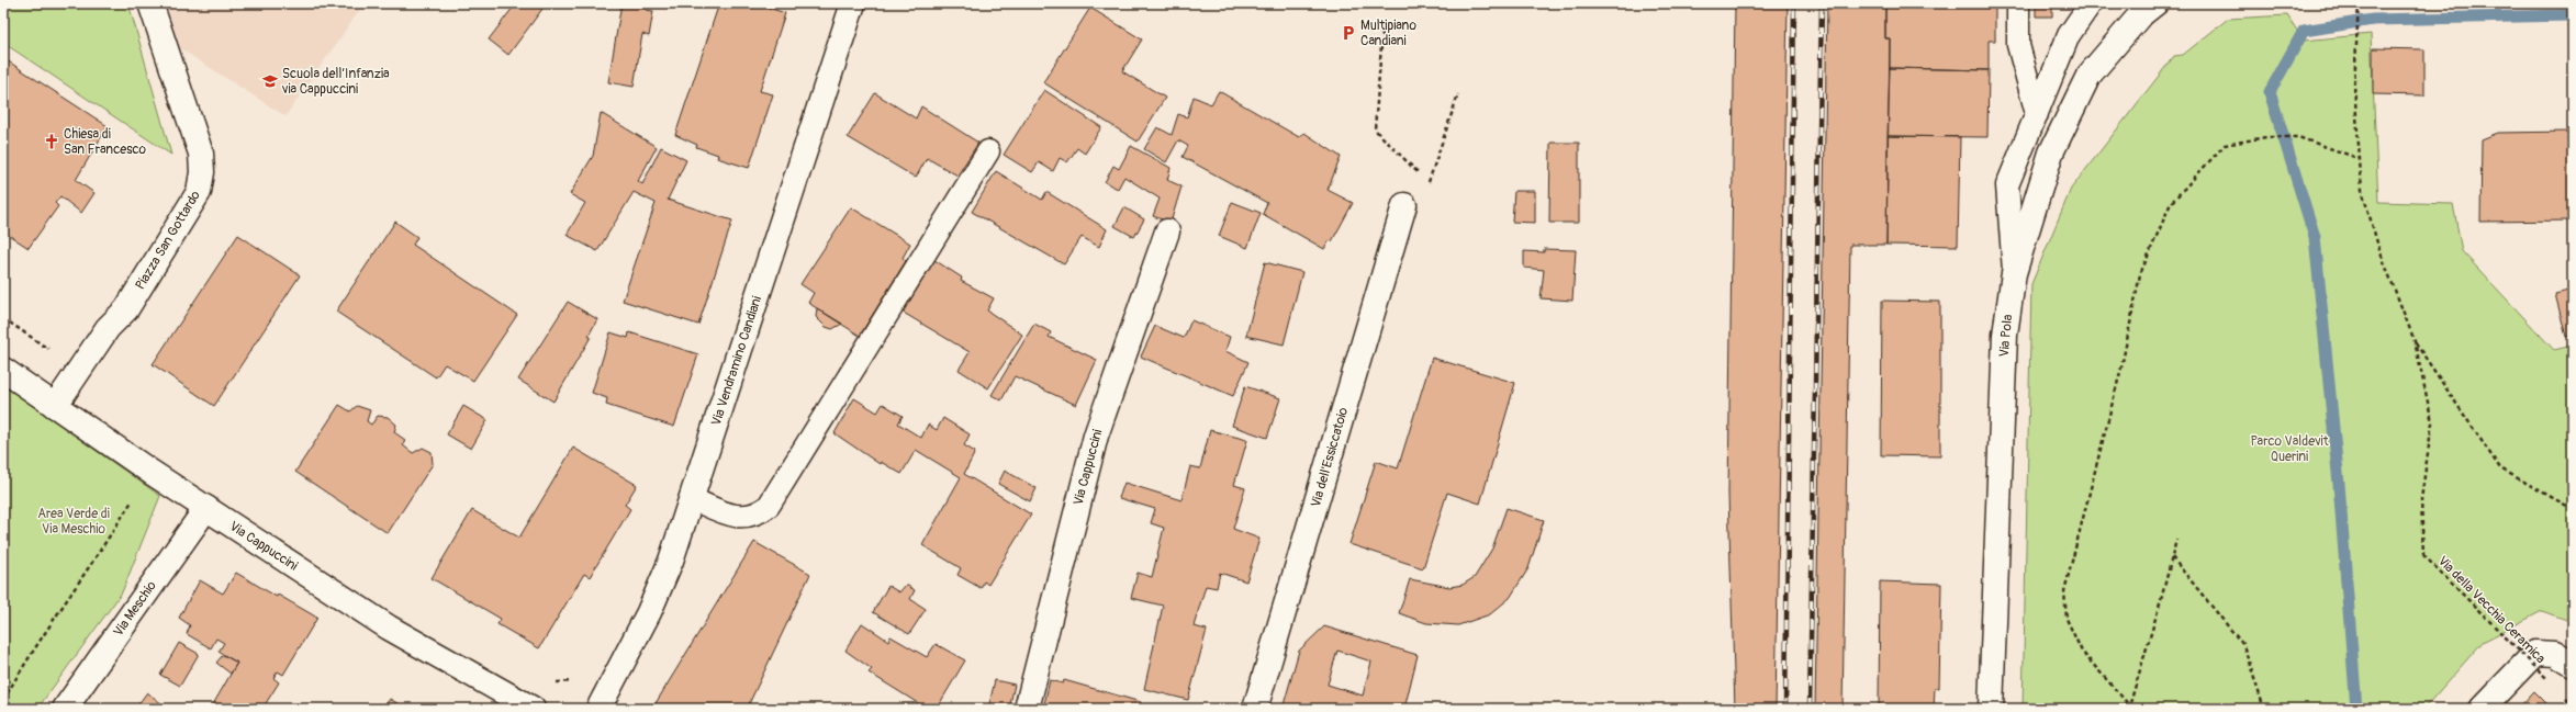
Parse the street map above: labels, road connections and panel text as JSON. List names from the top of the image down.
{
  "streets": {
    "street": [
      "Piazza San Gottardo",
      "Via Pola",
      "Via Vendramino Candiani",
      "Via dell'Essiccatoio",
      "Via Cappuccini",
      "Via Meschio"
    ],
    "path": ["Via della Vecchia Ceramica"]
  },
  "crossings": [
    ["Piazza San Gottardo", "Via Cappuccini"],
    ["Via Cappuccini", "Via Meschio"]
  ],
  "parks": ["Parco Valdevit Querini", "Area Verde di Via Meschio"],
  "places": {
    "parking": ["Multipiano Candiani"],
    "school or university": ["Scuola dell’Infanzia via Cappuccini"],
    "church": ["Chiesa di San Francesco"]
  }
}
